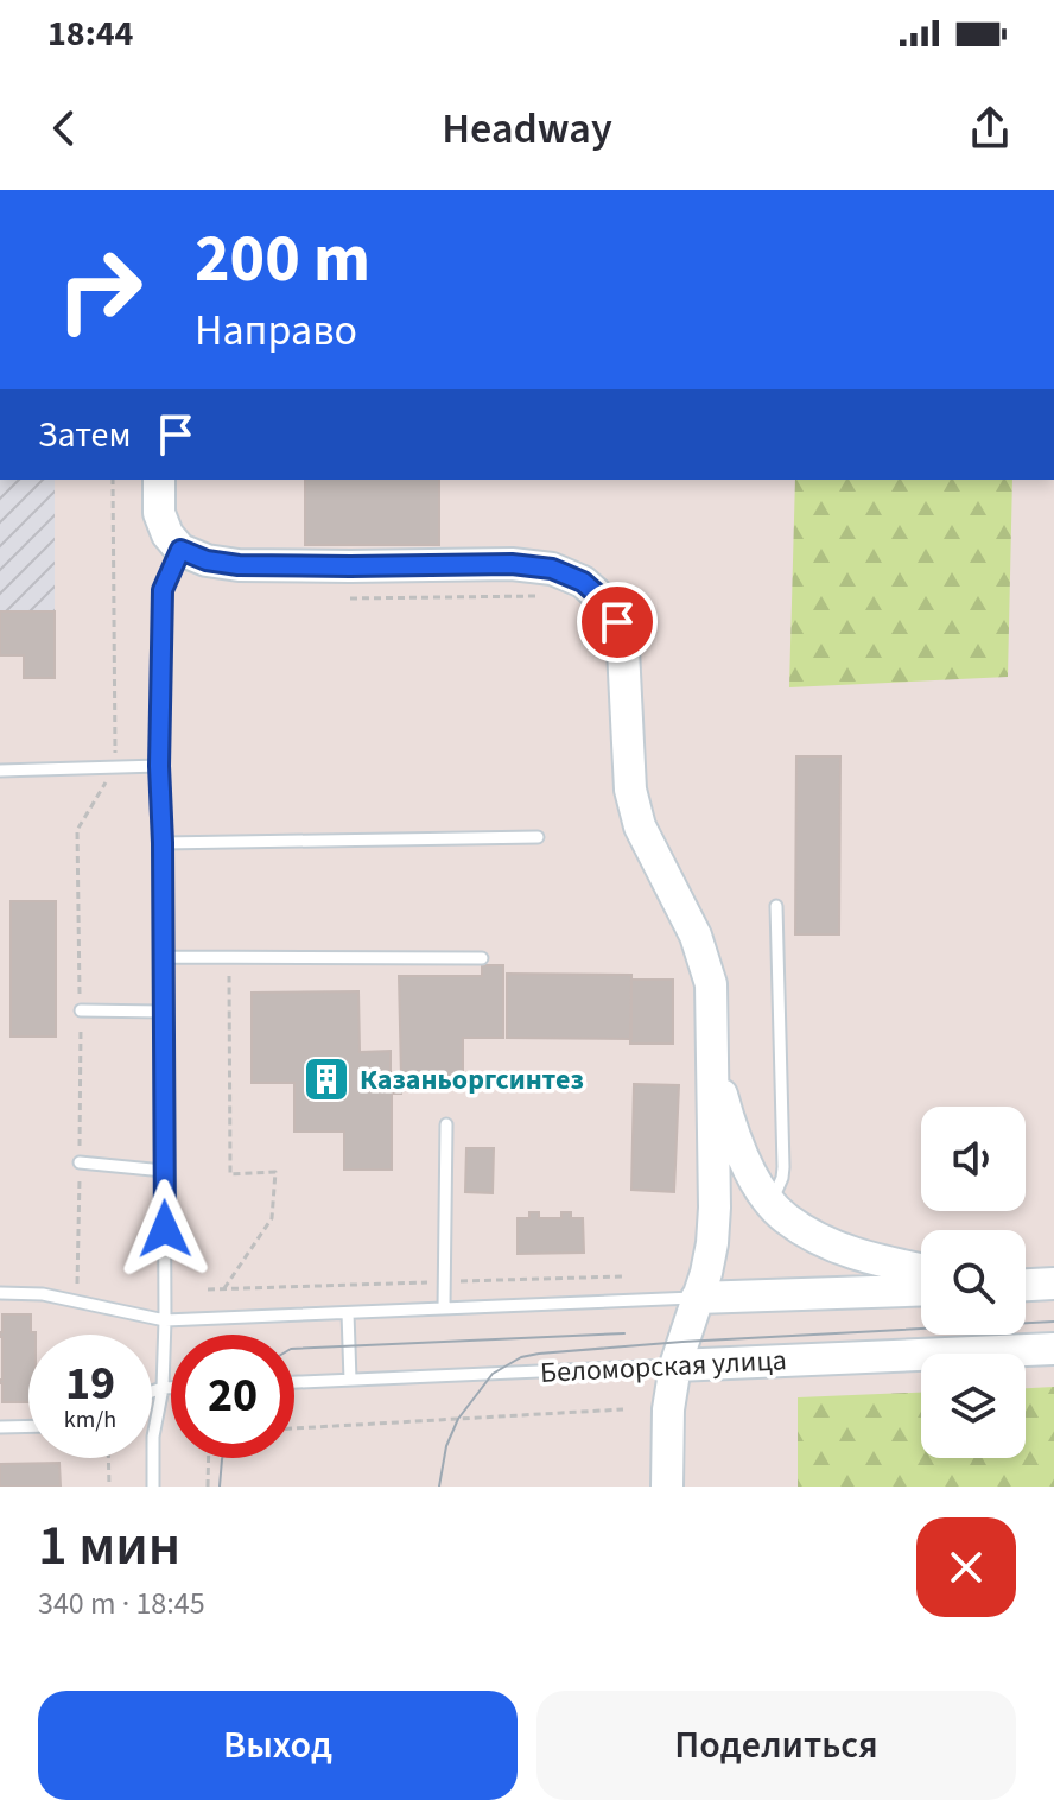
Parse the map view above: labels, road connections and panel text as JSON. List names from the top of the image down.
{
  "streets": {
    "main road": ["Беломорская улица"]
  },
  "places": {
    "building": ["Казаньоргсинтез"]
  },
  "page": {
    "status": "18:44",
    "header": "Headway",
    "turn": ["200 m", "Направо"],
    "then": "Затем",
    "speed": "19 km/h",
    "limit": "20",
    "heading": ["1 мин", "340 m · 18:45"],
    "buttons": ["Выход", "Поделиться"]
  }
}
